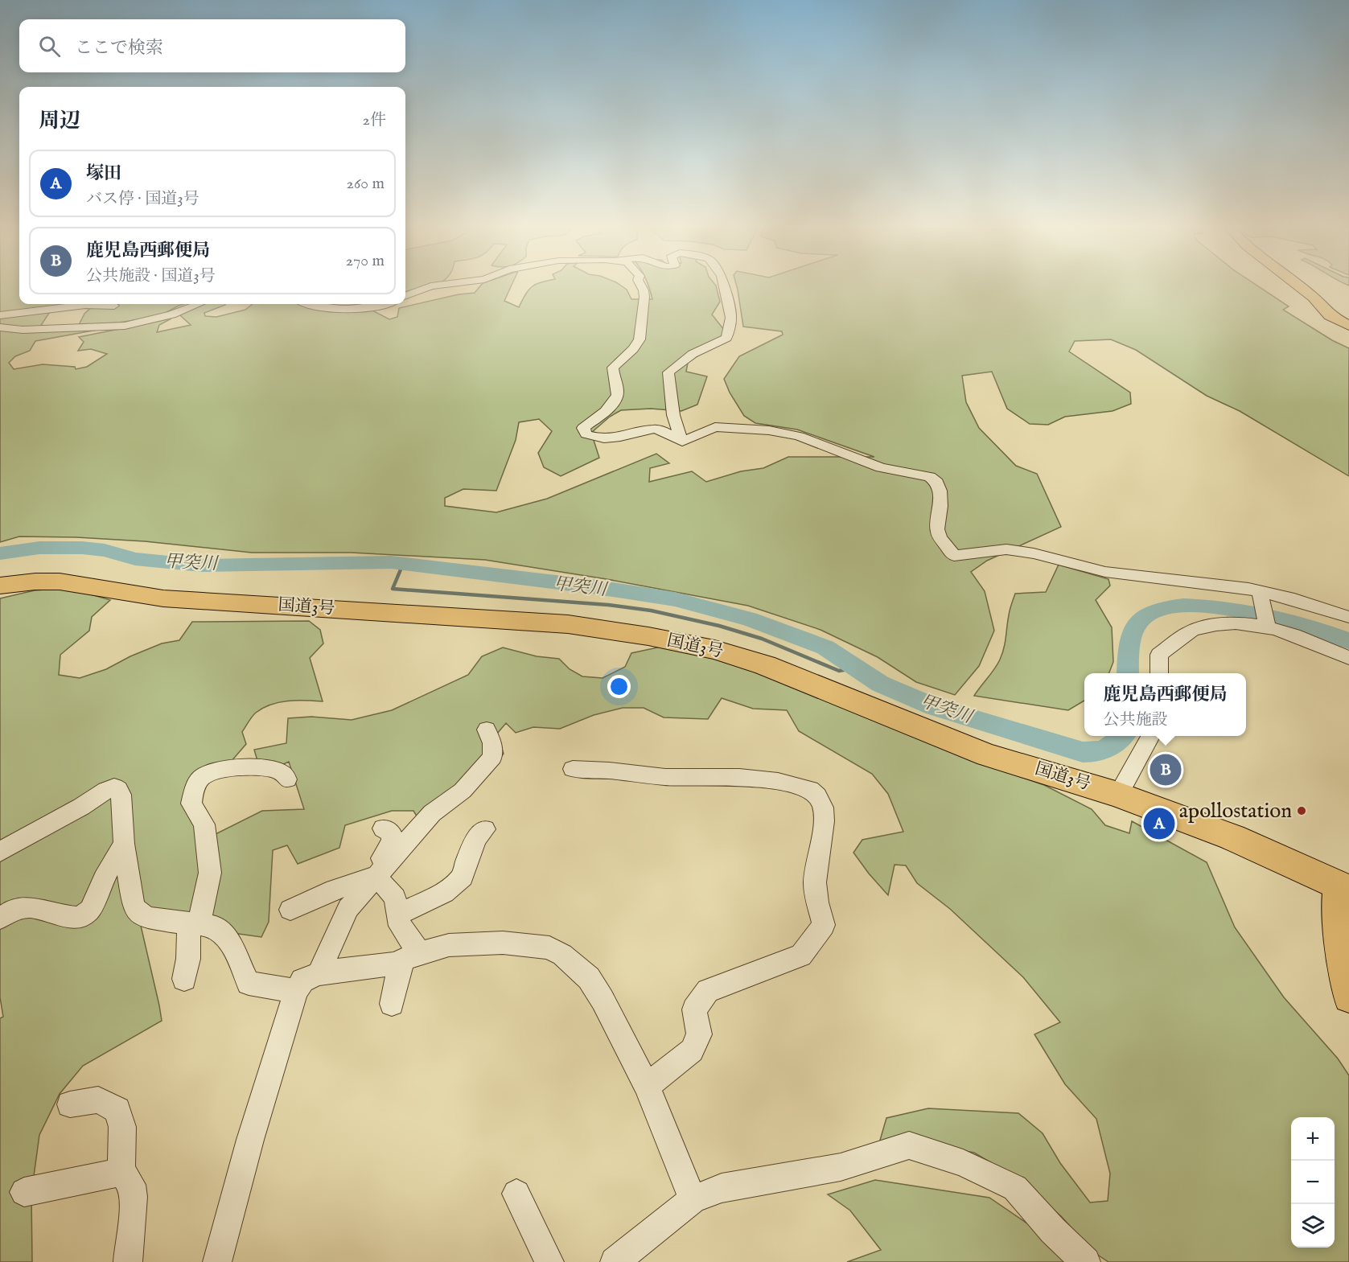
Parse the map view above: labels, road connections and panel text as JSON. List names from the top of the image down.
{
  "streets": {
    "highway": ["国道3号"]
  },
  "water": ["甲突川"],
  "places": ["apollostation"],
  "page": {
    "search": "ここで検索",
    "heading": ["周辺", "2件"],
    "list": [
      {
        "mark": "A",
        "name": "塚田",
        "note": "バス停 · 国道3号",
        "value": "260 m"
      },
      {
        "mark": "B",
        "name": "鹿児島西郵便局",
        "note": "公共施設 · 国道3号",
        "value": "270 m"
      }
    ],
    "popup": ["鹿児島西郵便局", "公共施設"],
    "pins": ["B", "A"],
    "map_buttons": ["+", "−"]
  }
}
